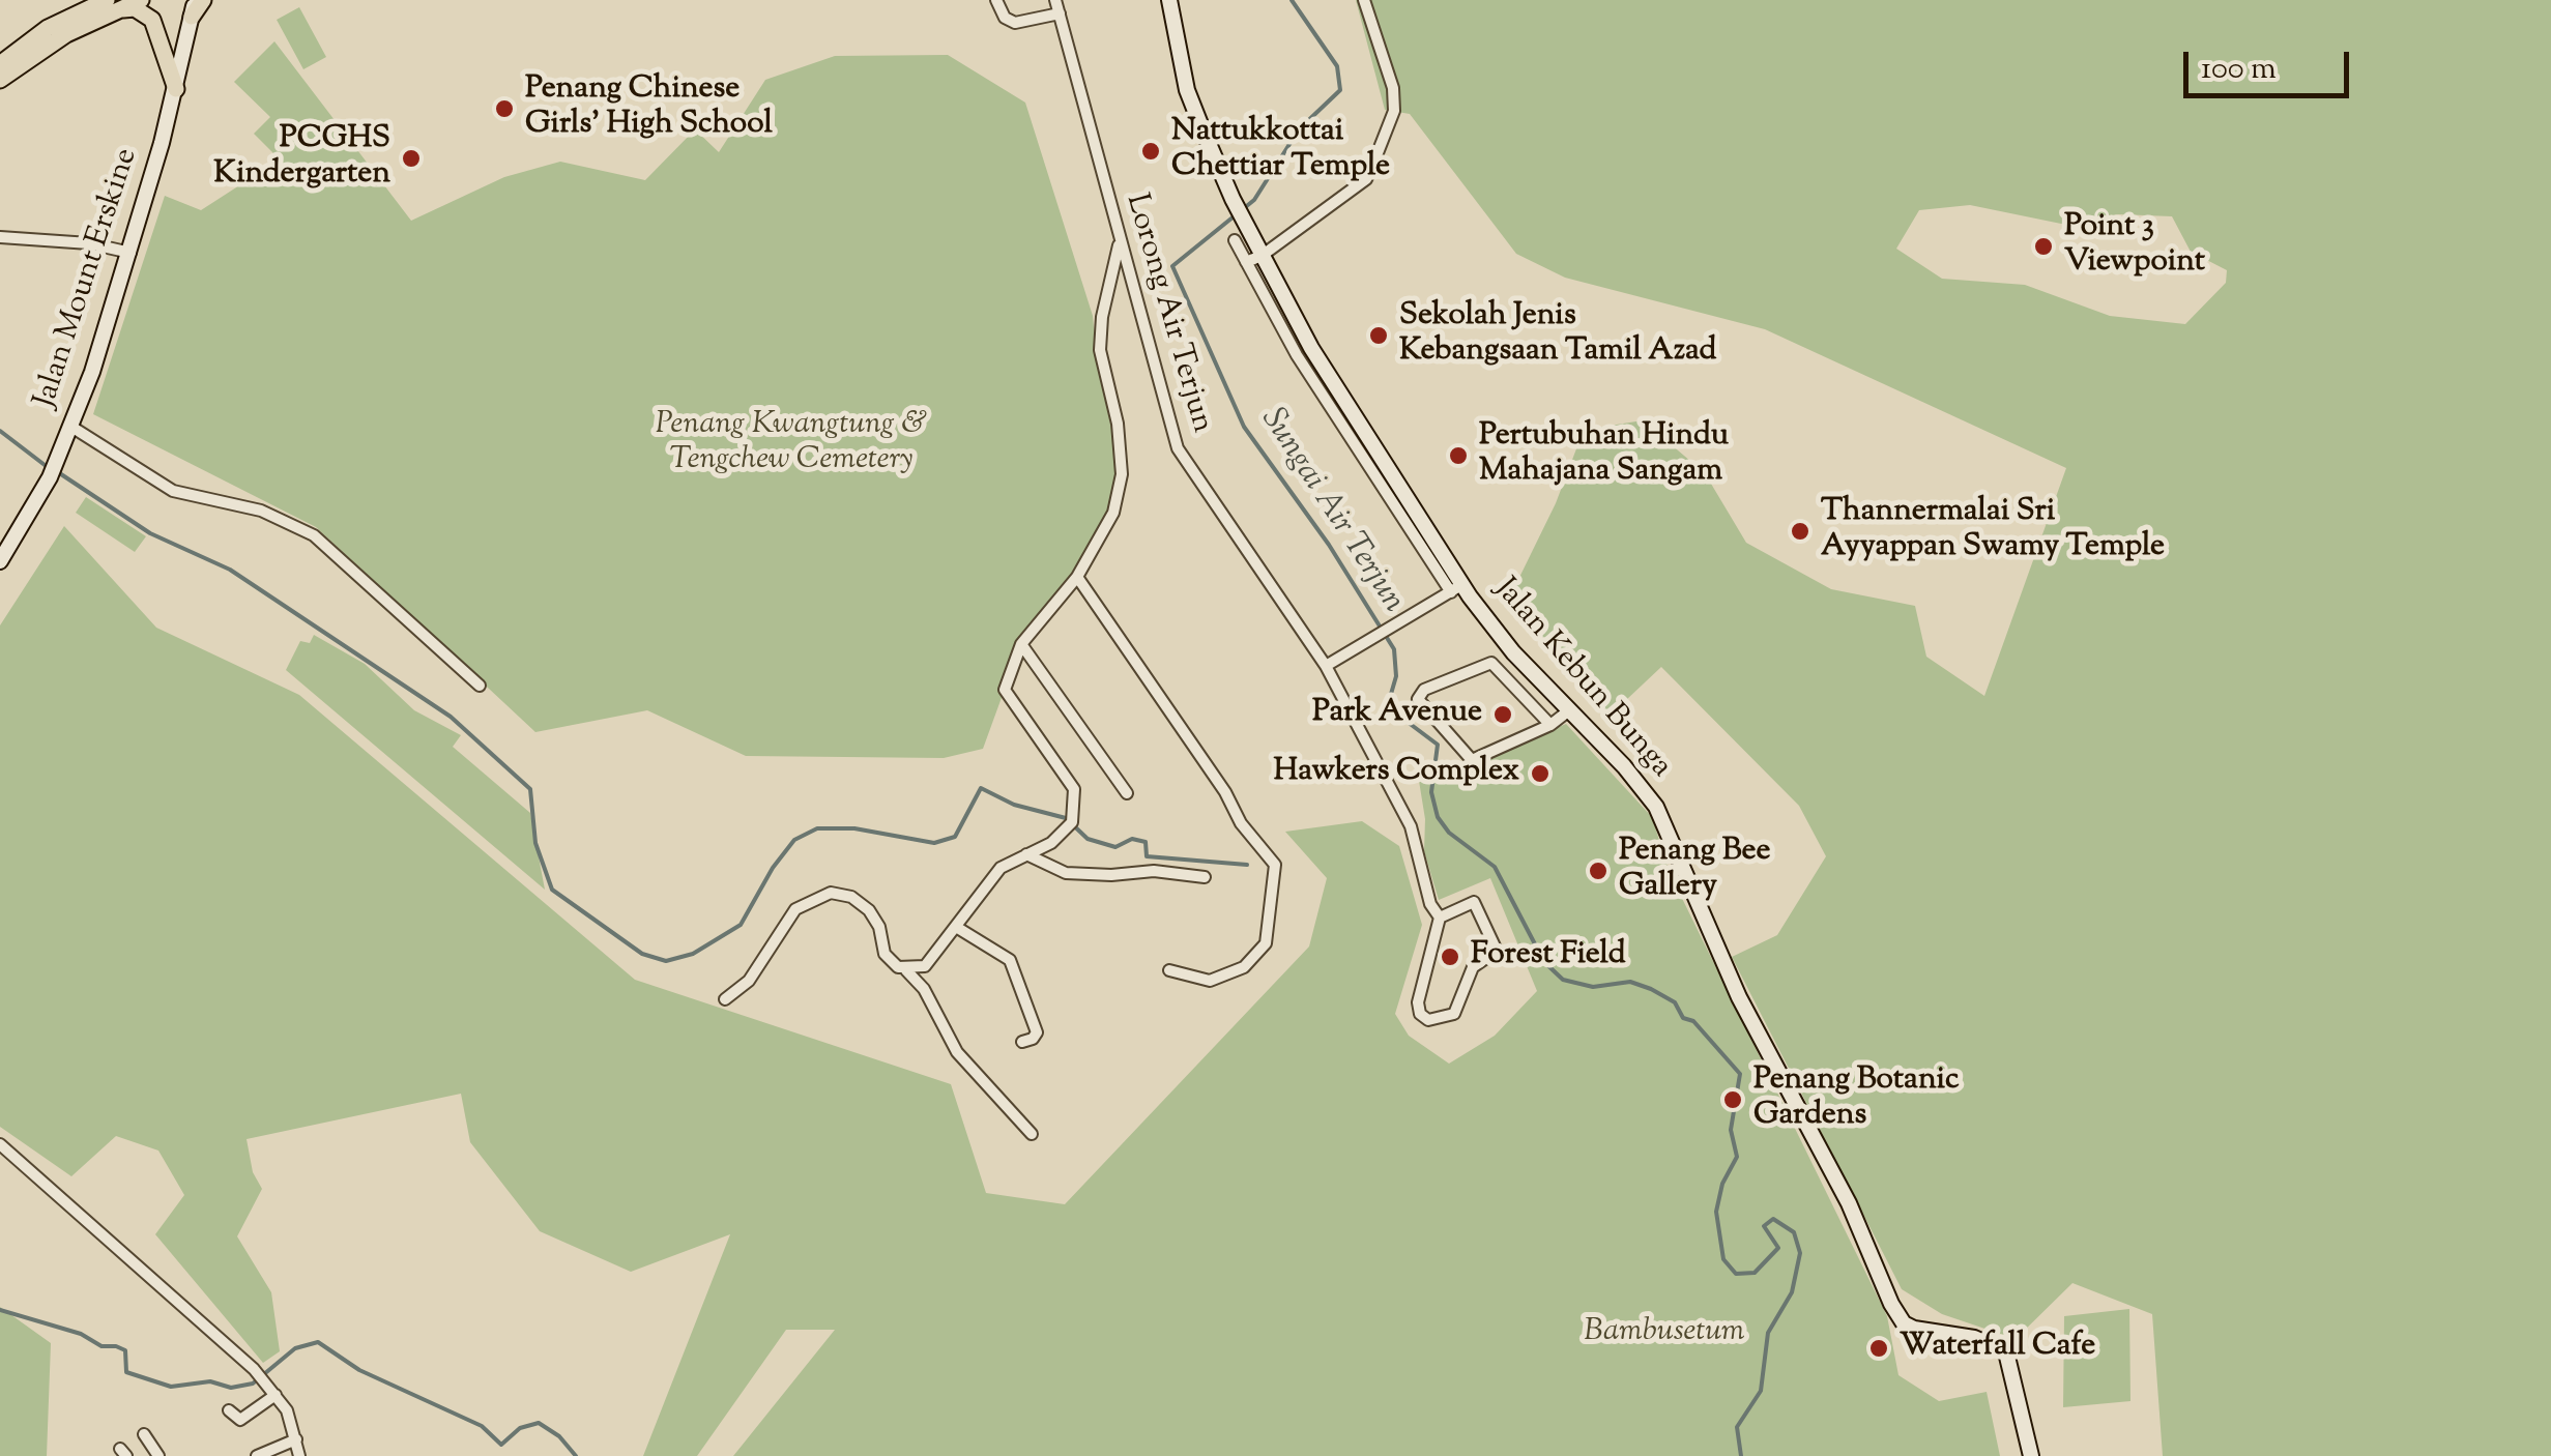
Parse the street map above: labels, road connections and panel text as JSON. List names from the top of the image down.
{
  "streets": {
    "street": ["Jalan Mount Erskine", "Lorong Air Terjun", "Jalan Kebun Bunga"]
  },
  "water": ["Sungai Air Terjun"],
  "parks": ["Penang Kwangtung & Tengchew Cemetery", "Bambusetum"],
  "places": [
    "Penang Chinese Girls' High School",
    "Nattukkottai Chettiar Temple",
    "PCGHS Kindergarten",
    "Point 3 Viewpoint",
    "Sekolah Jenis Kebangsaan Tamil Azad",
    "Pertubuhan Hindu Mahajana Sangam",
    "Thannermalai Sri Ayyappan Swamy Temple",
    "Park Avenue",
    "Hawkers Complex",
    "Penang Bee Gallery",
    "Forest Field",
    "Penang Botanic Gardens",
    "Waterfall Cafe"
  ],
  "scale_bar": "100 m"
}
